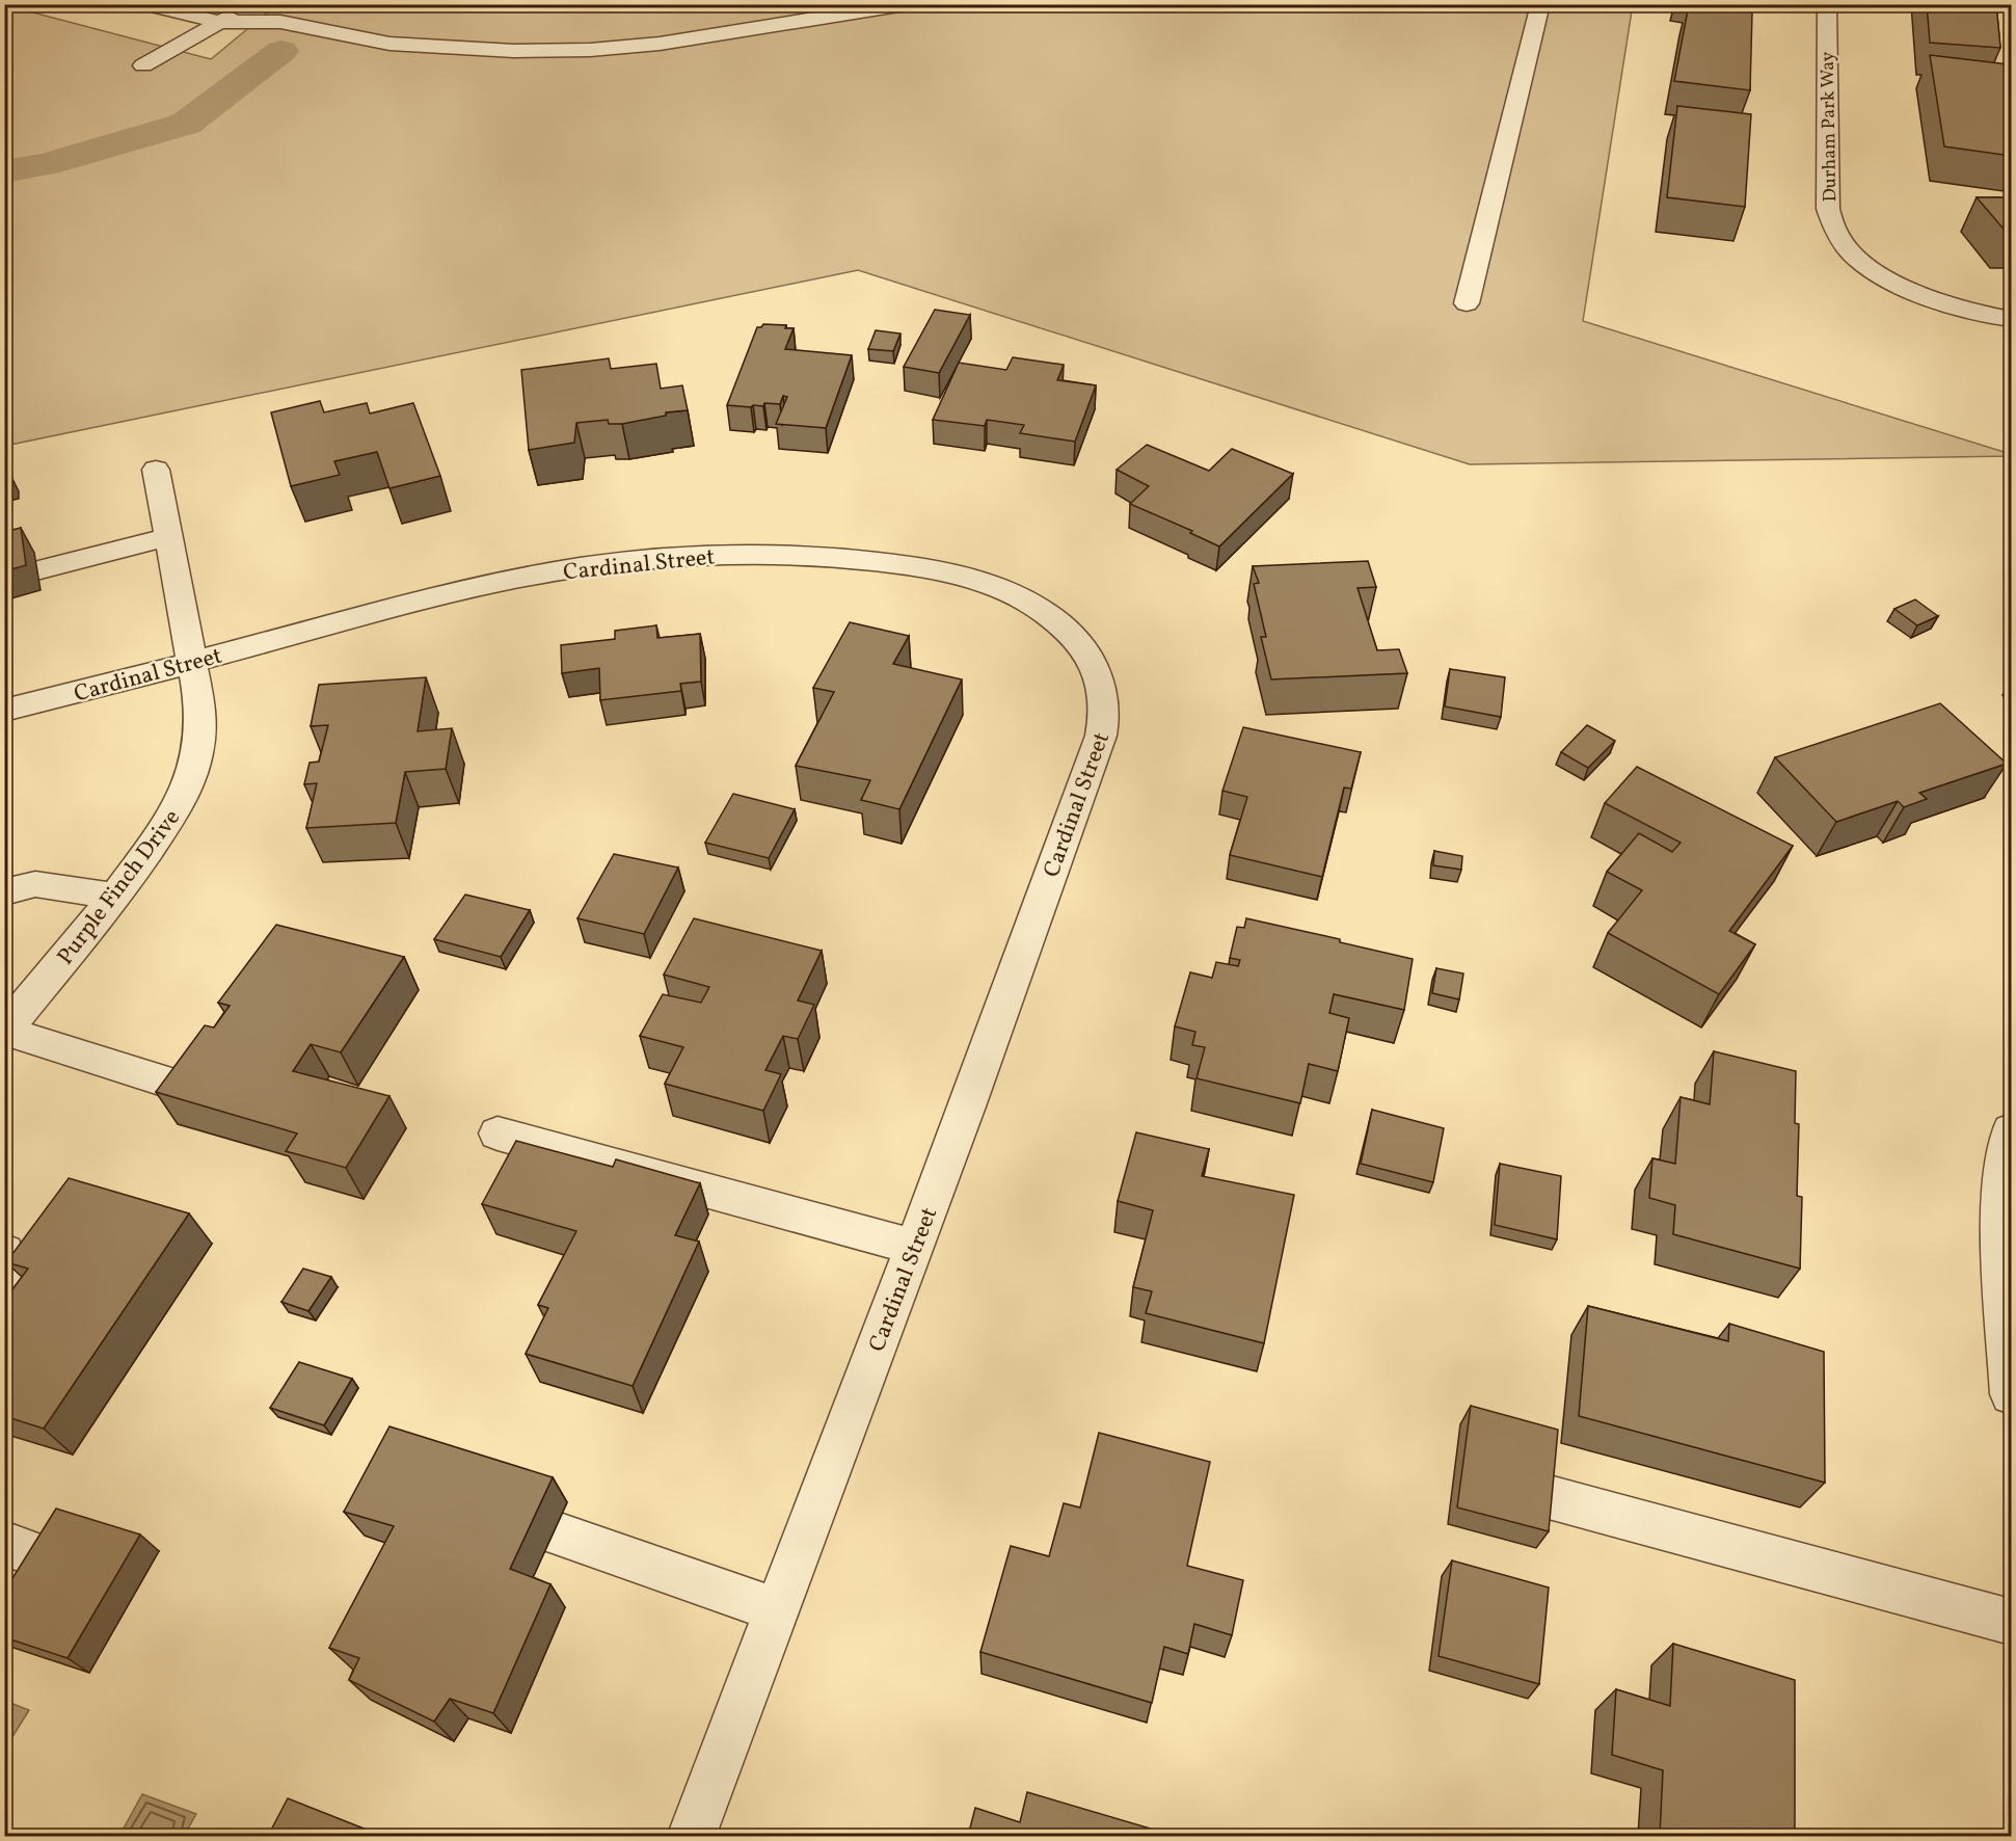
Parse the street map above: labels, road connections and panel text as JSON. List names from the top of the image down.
{
  "streets": {
    "street": ["Durham Park Way", "Cardinal Street", "Purple Finch Drive"]
  },
  "crossings": [
    ["Cardinal Street", "Purple Finch Drive"]
  ]
}
